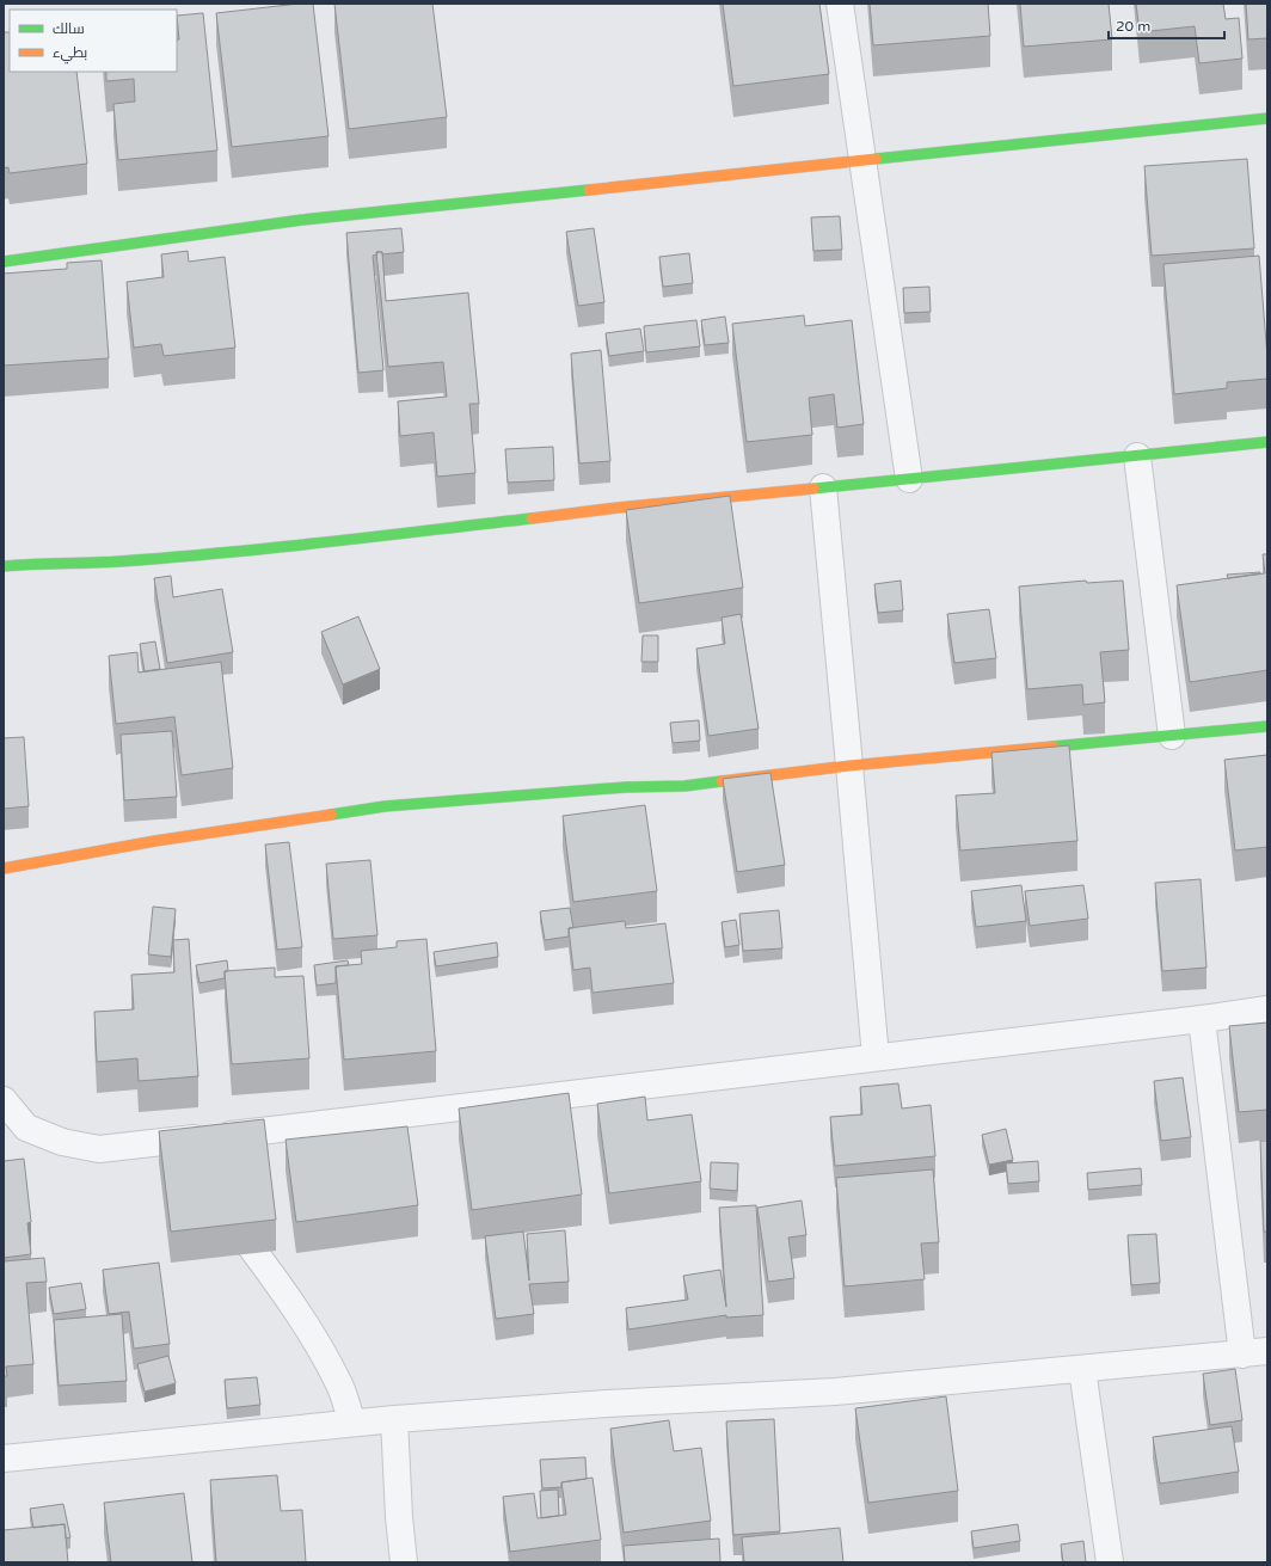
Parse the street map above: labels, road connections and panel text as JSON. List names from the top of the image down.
{
  "legend": ["سالك", "بطيء"],
  "scale_bar": "20 m"
}
